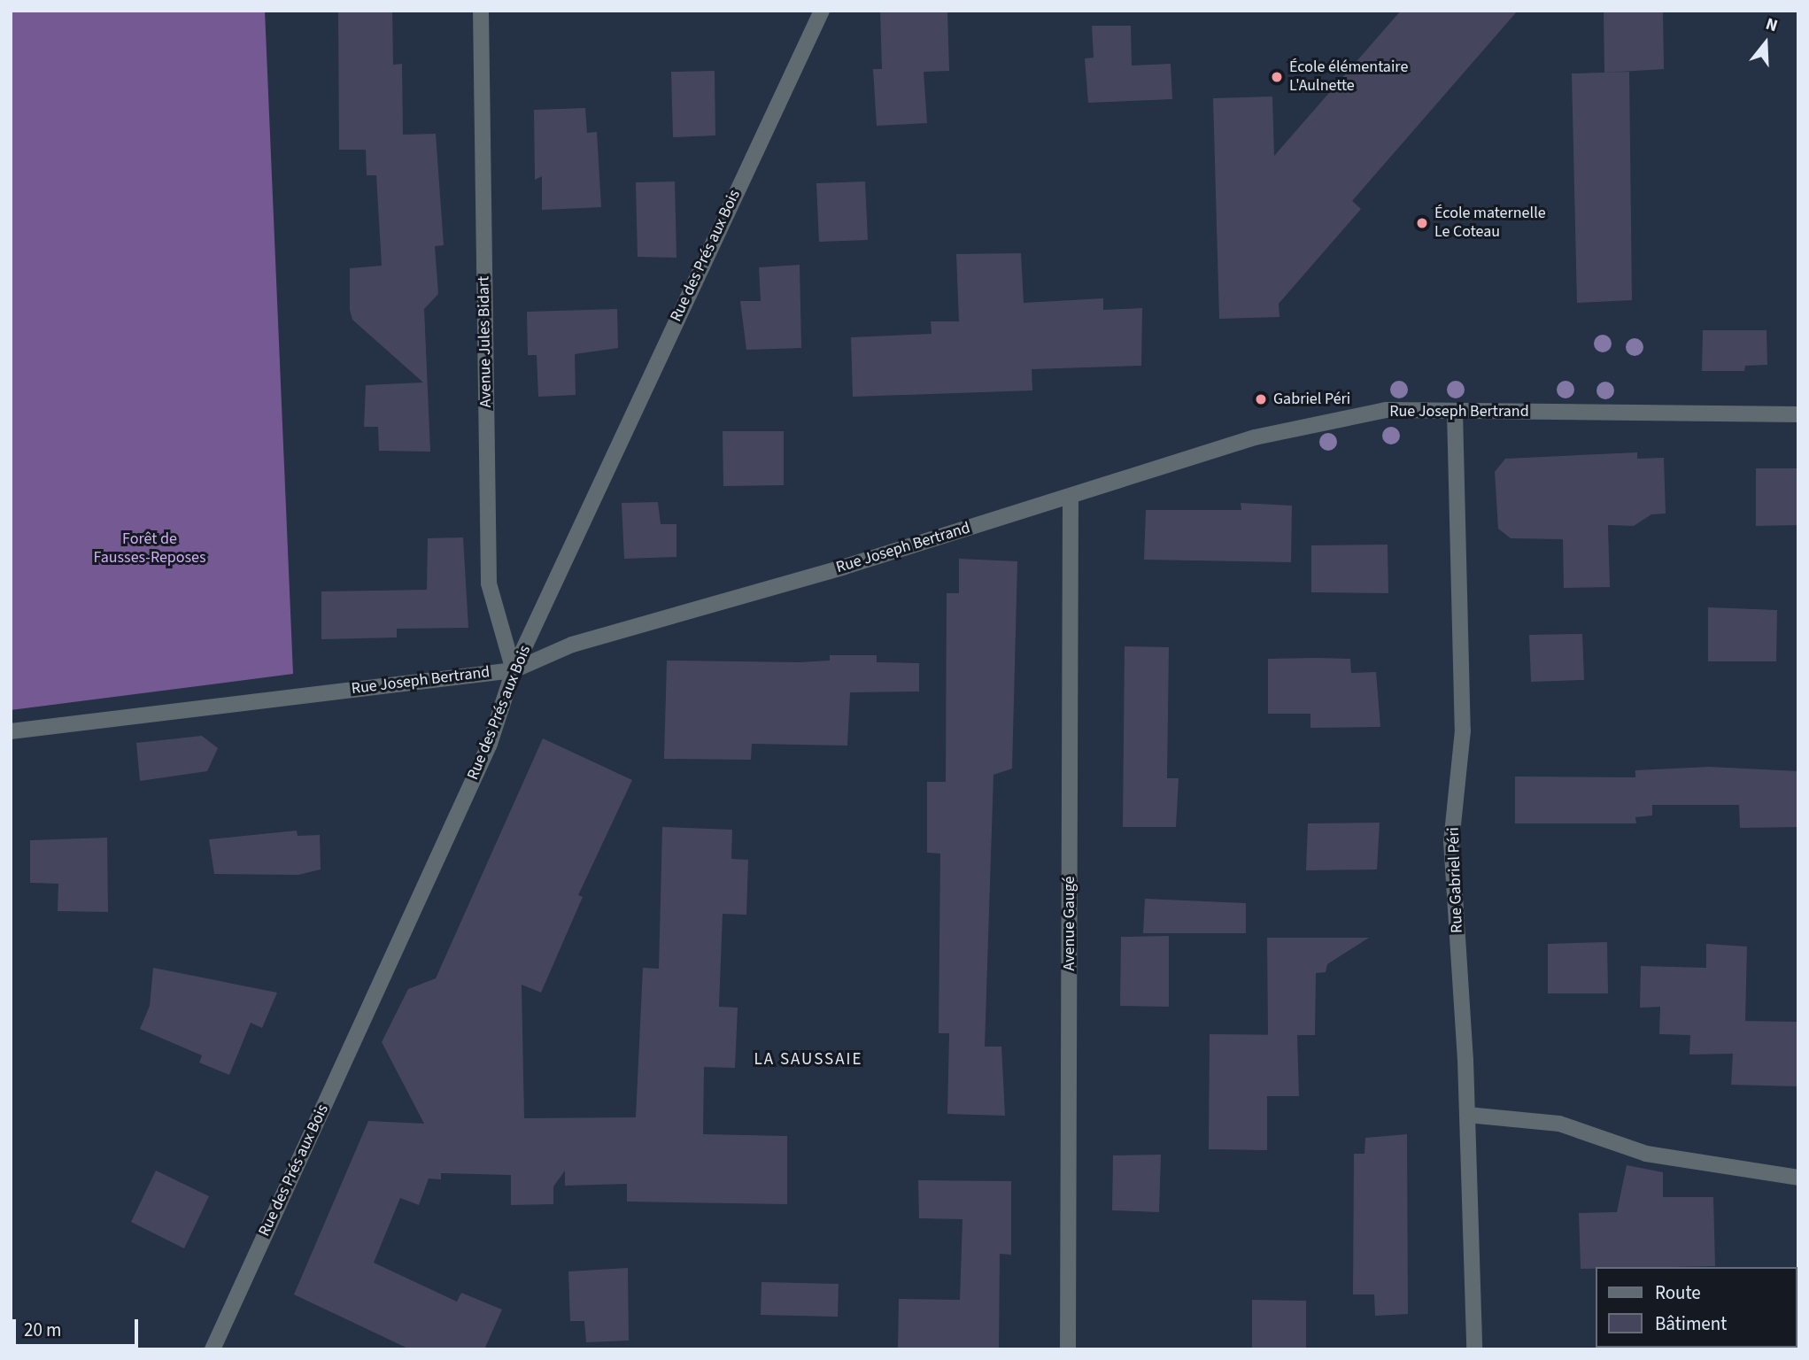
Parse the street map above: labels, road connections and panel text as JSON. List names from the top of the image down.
{
  "streets": {
    "street": [
      "Rue des Prés aux Bois",
      "Avenue Jules Bidart",
      "Rue Joseph Bertrand",
      "Rue Gabriel Péri",
      "Avenue Gaugé"
    ]
  },
  "crossings": [
    ["Rue des Prés aux Bois", "Avenue Jules Bidart"],
    ["Rue des Prés aux Bois", "Rue Joseph Bertrand"],
    ["Avenue Jules Bidart", "Rue Joseph Bertrand"],
    ["Rue Joseph Bertrand", "Rue Gabriel Péri"],
    ["Rue Joseph Bertrand", "Avenue Gaugé"]
  ],
  "districts": ["LA SAUSSAIE"],
  "parks": ["Forêt de Fausses-Reposes"],
  "places": ["École élémentaire L'Aulnette", "École maternelle Le Coteau", "Gabriel Péri"],
  "legend": ["Route", "Bâtiment"],
  "scale_bar": "20 m",
  "north": "top"
}
